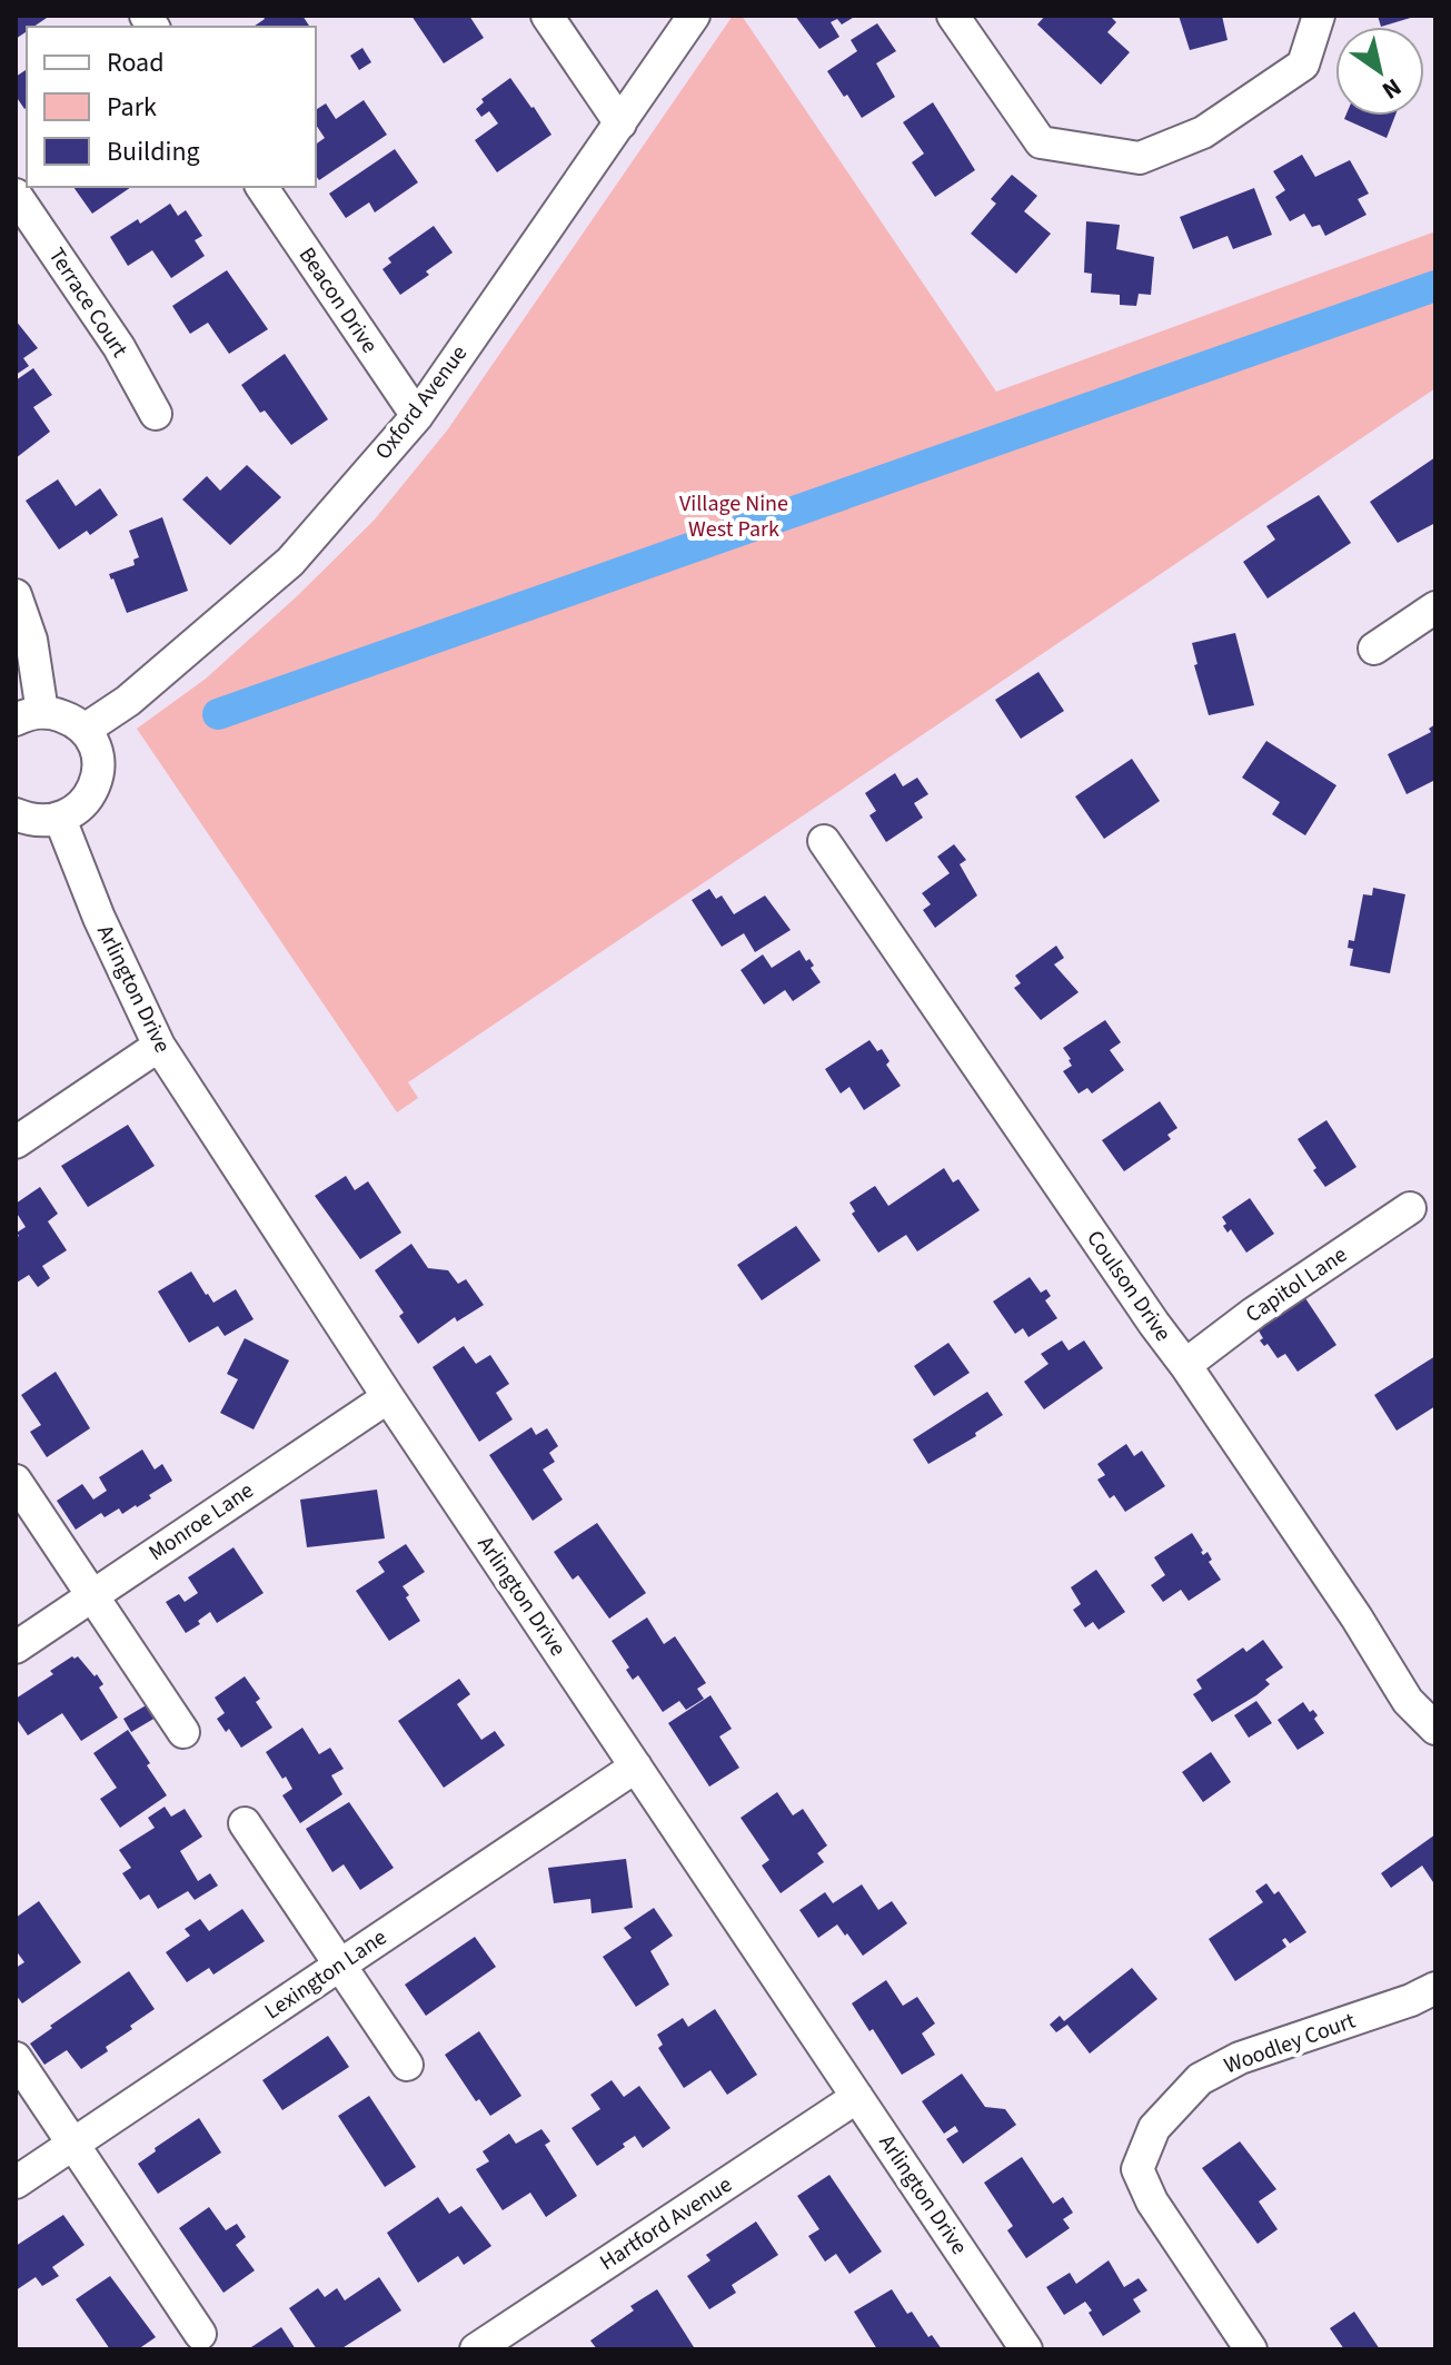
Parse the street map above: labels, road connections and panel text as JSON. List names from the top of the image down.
{
  "streets": {
    "street": [
      "Beacon Drive",
      "Terrace Court",
      "Oxford Avenue",
      "Arlington Drive",
      "Capitol Lane",
      "Coulson Drive",
      "Monroe Lane",
      "Lexington Lane",
      "Woodley Court",
      "Hartford Avenue"
    ]
  },
  "crossings": [
    ["Beacon Drive", "Oxford Avenue"],
    ["Arlington Drive", "Monroe Lane"],
    ["Arlington Drive", "Lexington Lane"],
    ["Arlington Drive", "Hartford Avenue"],
    ["Capitol Lane", "Coulson Drive"]
  ],
  "parks": ["Village Nine West Park"],
  "legend": ["Road", "Park", "Building"],
  "north": "bottom right"
}
